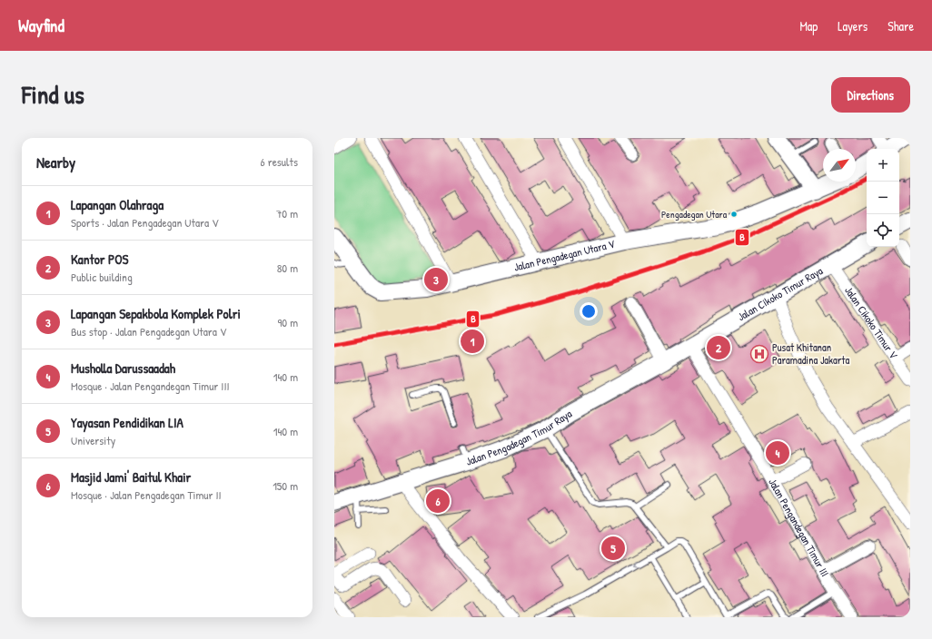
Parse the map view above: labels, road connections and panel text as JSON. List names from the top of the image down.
{
  "streets": {
    "street": [
      "Jalan Pengadegan Utara V",
      "Jalan Cikoko Timur Raya",
      "Jalan Cikoko Timur V",
      "Jalan Pengadegan Timur Raya",
      "Jalan Pengandegan Timur III"
    ]
  },
  "crossings": [
    ["Jalan Cikoko Timur Raya", "Jalan Cikoko Timur V"],
    ["Jalan Cikoko Timur Raya", "Jalan Pengadegan Timur Raya"],
    ["Jalan Cikoko Timur Raya", "Jalan Pengandegan Timur III"],
    ["Jalan Pengadegan Timur Raya", "Jalan Pengandegan Timur III"]
  ],
  "places": {
    "other": ["Pengadegan Utara"],
    "hospital": ["Pusat Khitanan Paramadina Jakarta"]
  },
  "lines": ["transit line B"],
  "north": "top right",
  "page": {
    "header": "Wayfind",
    "nav": ["Map", "Layers", "Share"],
    "title": "Find us",
    "buttons": "Directions",
    "heading": ["Nearby", "6 results"],
    "map_buttons": ["+", "−"],
    "list": [
      {
        "mark": "1",
        "name": "Lapangan Olahraga",
        "note": "Sports · Jalan Pengadegan Utara V",
        "value": "70 m"
      },
      {
        "mark": "2",
        "name": "Kantor POS",
        "note": "Public building",
        "value": "80 m"
      },
      {
        "mark": "3",
        "name": "Lapangan Sepakbola Komplek Polri",
        "note": "Bus stop · Jalan Pengadegan Utara V",
        "value": "90 m"
      },
      {
        "mark": "4",
        "name": "Musholla Darussaadah",
        "note": "Mosque · Jalan Pengandegan Timur III",
        "value": "140 m"
      },
      {
        "mark": "5",
        "name": "Yayasan Pendidikan LIA",
        "note": "University",
        "value": "140 m"
      },
      {
        "mark": "6",
        "name": "Masjid Jami' Baitul Khair",
        "note": "Mosque · Jalan Pengadegan Timur II",
        "value": "150 m"
      }
    ],
    "pins": [
      "3",
      "1",
      "2",
      "4",
      "6",
      "5"
    ]
  }
}
